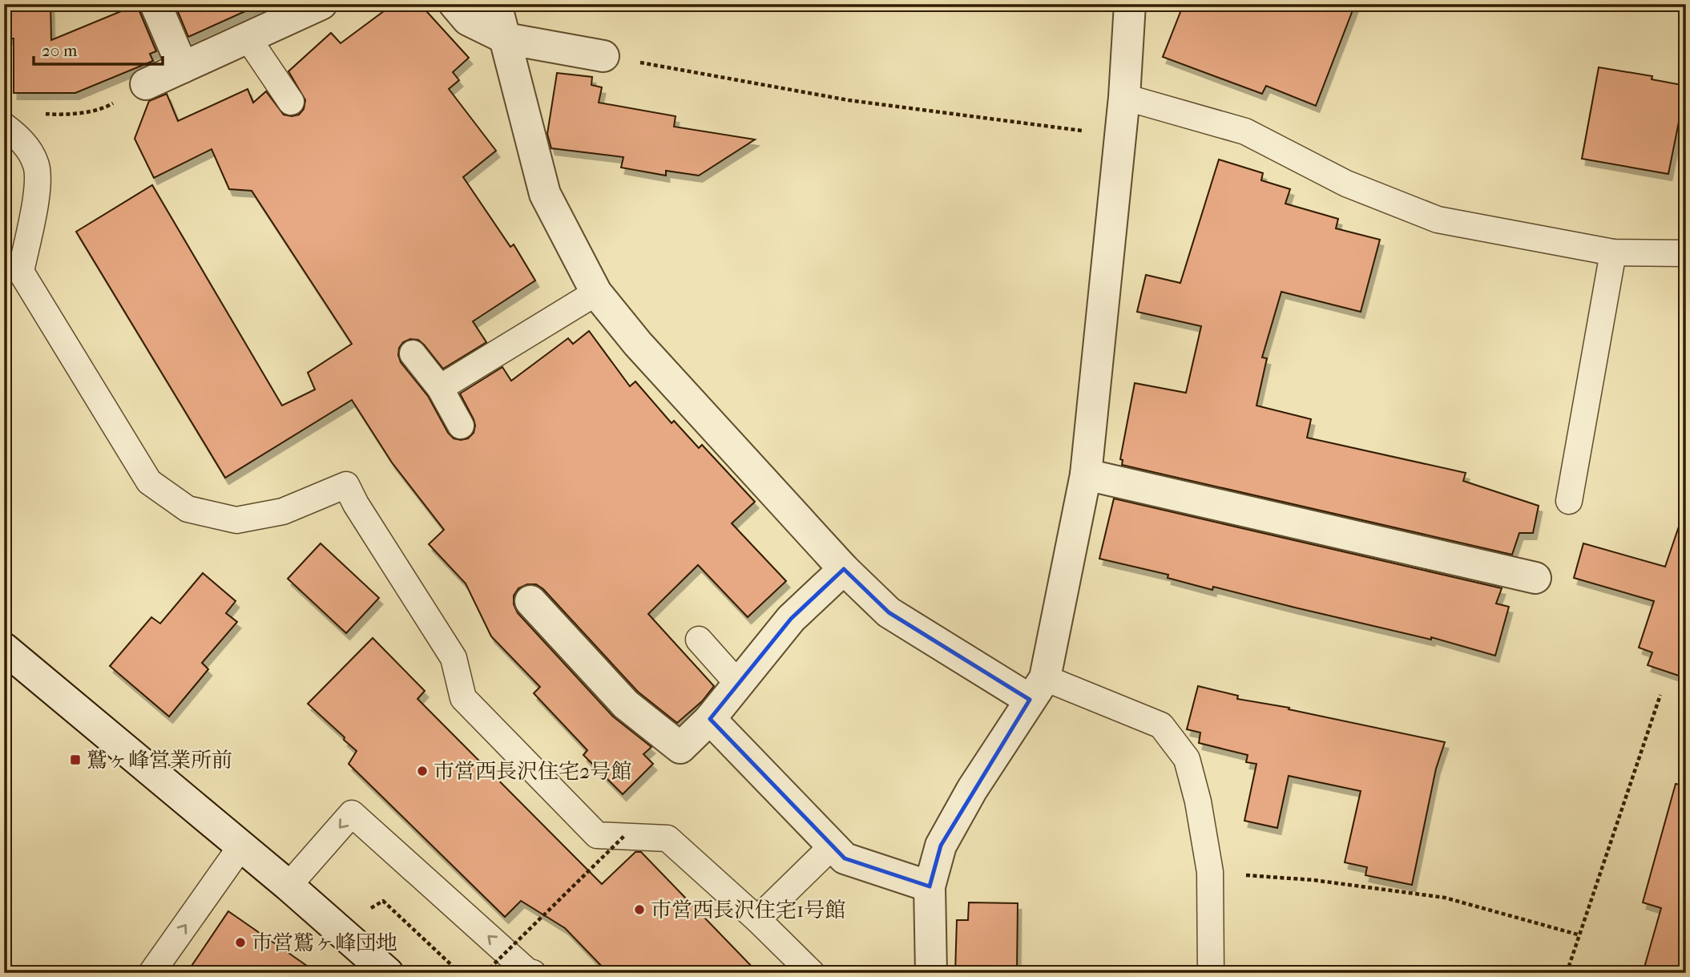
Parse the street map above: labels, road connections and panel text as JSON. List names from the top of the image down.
{
  "places": {
    "transit": ["鷲ヶ峰営業所前"],
    "other": ["市営西長沢住宅2号館", "市営西長沢住宅1号館", "市営鷲ヶ峰団地"]
  },
  "scale_bar": "20 m"
}
